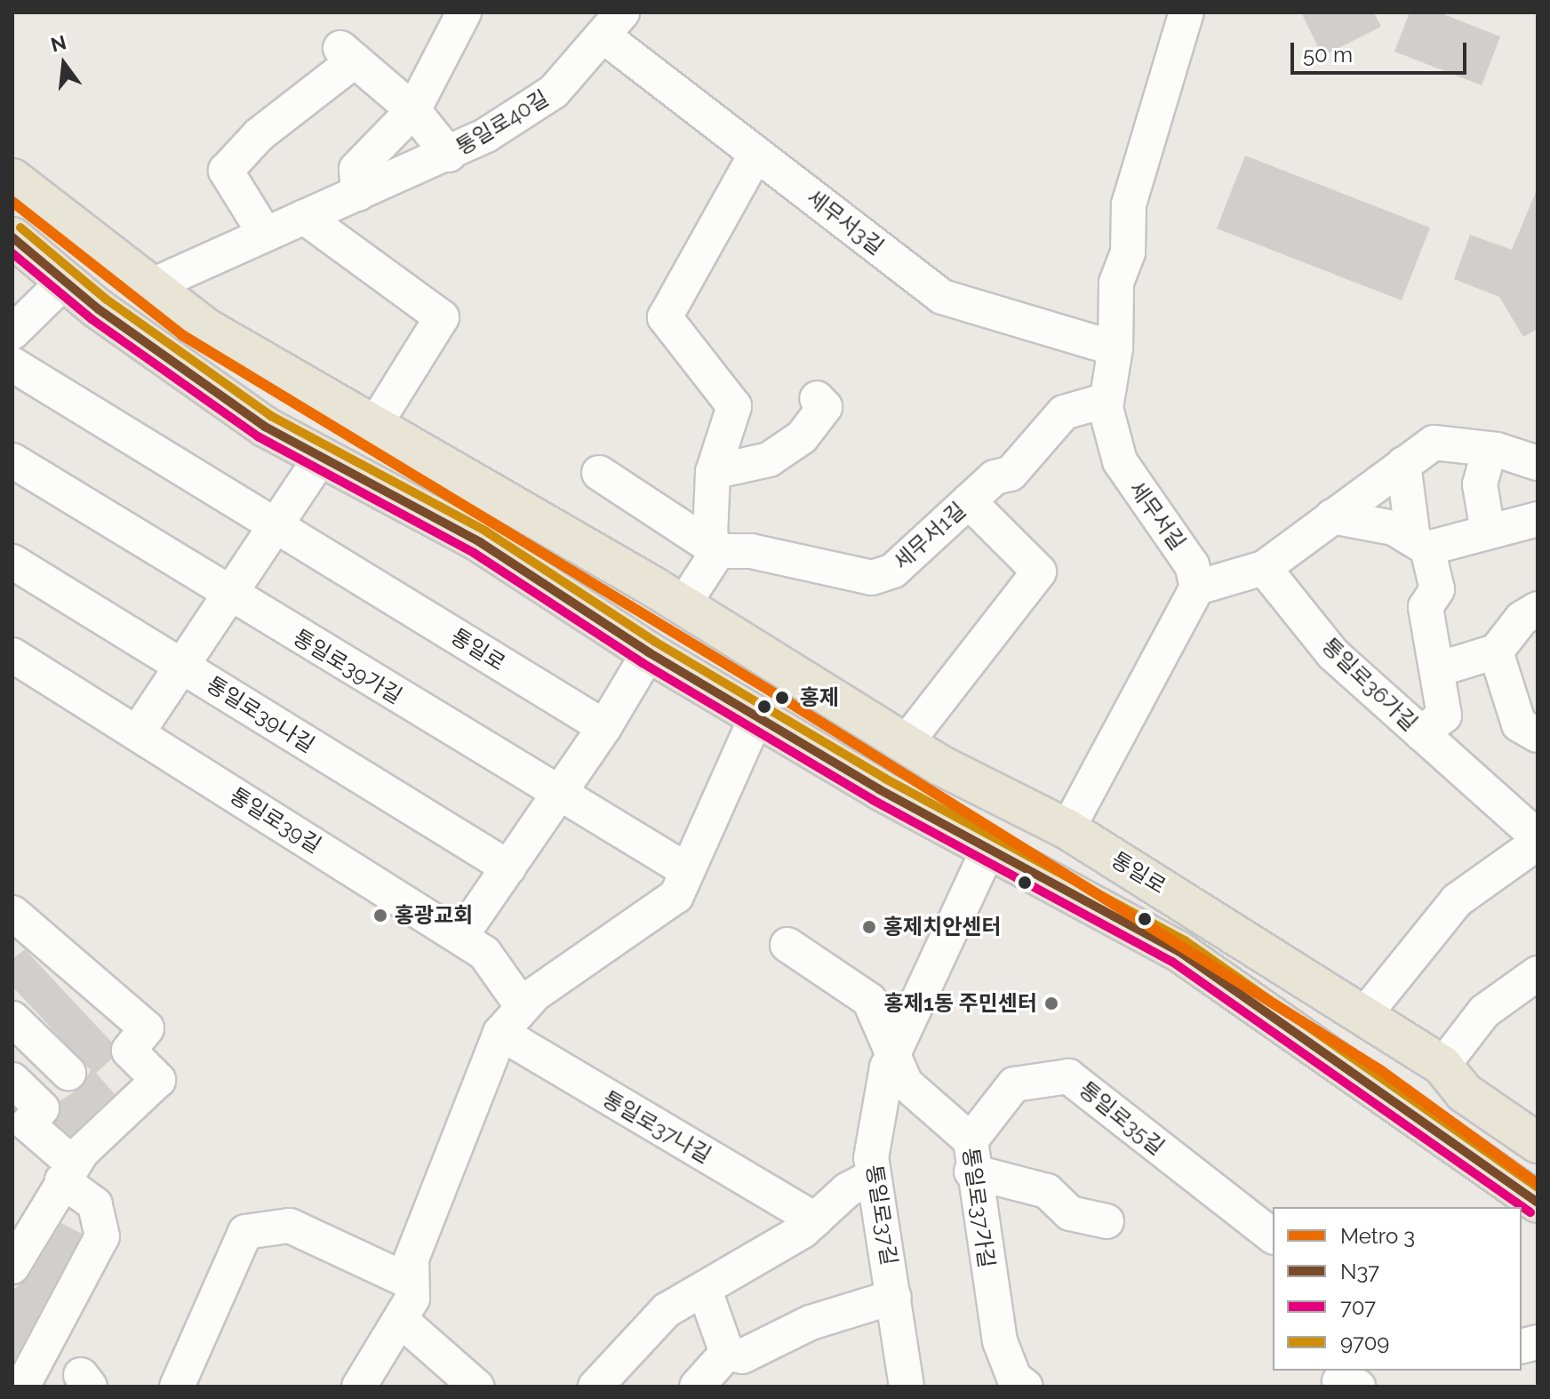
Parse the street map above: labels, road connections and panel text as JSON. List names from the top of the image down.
{
  "streets": {
    "main road": ["통일로"],
    "street": [
      "통일로40길",
      "세무서3길",
      "세무서길",
      "세무서1길",
      "통일로39가길",
      "통일로36가길",
      "통일로39나길",
      "통일로39길",
      "통일로35길",
      "통일로37나길",
      "통일로37가길",
      "통일로37길"
    ]
  },
  "crossings": [
    ["통일로40길", "세무서3길"],
    ["통일로40길", "통일로"],
    ["세무서3길", "세무서길"],
    ["세무서길", "세무서1길"],
    ["통일로35길", "통일로37가길"],
    ["통일로37가길", "통일로37길"]
  ],
  "places": [
    "홍제",
    "홍광교회",
    "홍제치안센터",
    "홍제1동 주민센터"
  ],
  "lines": [
    "metro line 3",
    "transit line 9709",
    "transit line N37",
    "transit line 707"
  ],
  "legend": [
    "Metro 3",
    "N37",
    "707",
    "9709"
  ],
  "scale_bar": "50 m",
  "north": "top"
}
